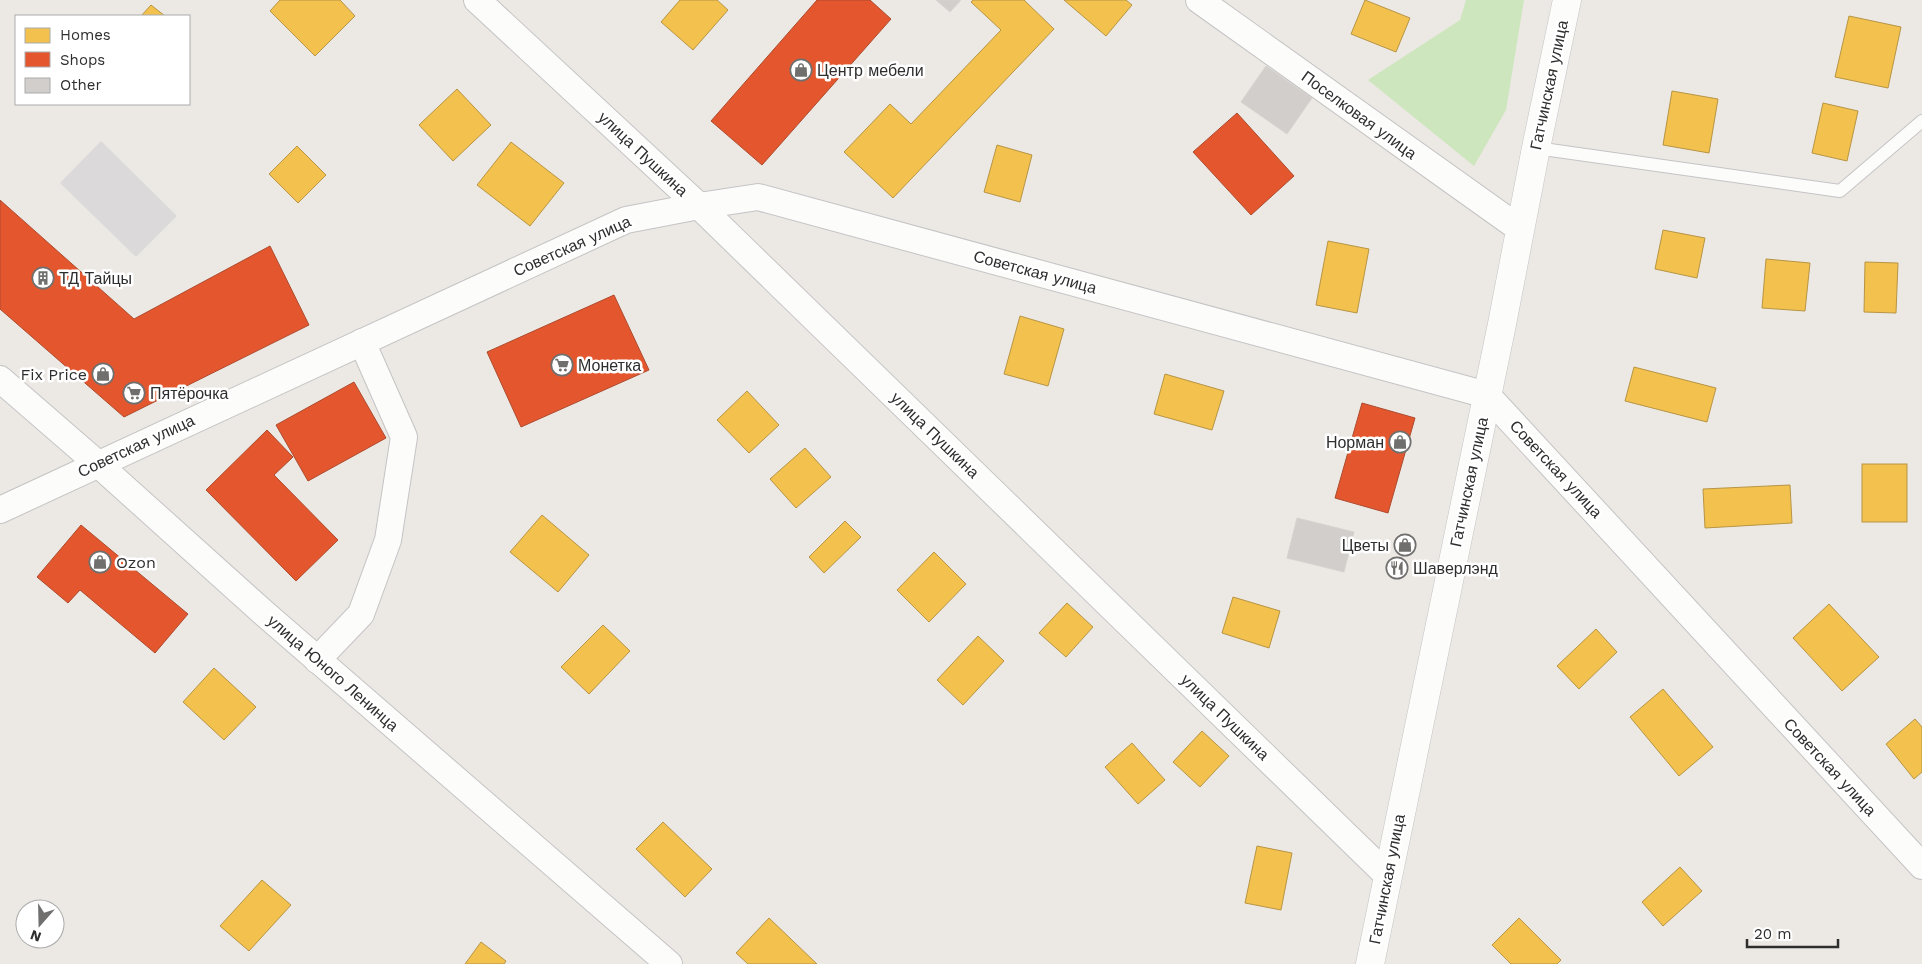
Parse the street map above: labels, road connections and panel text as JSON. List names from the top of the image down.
{
  "streets": {
    "main road": ["Гатчинская улица"],
    "street": [
      "Поселковая улица",
      "улица Пушкина",
      "Советская улица",
      "улица Юного Ленинца"
    ]
  },
  "crossings": [
    ["Гатчинская улица", "Поселковая улица"],
    ["Гатчинская улица", "улица Пушкина"],
    ["Гатчинская улица", "Советская улица"],
    ["улица Пушкина", "Советская улица"],
    ["Советская улица", "улица Юного Ленинца"]
  ],
  "places": {
    "shop": [
      "Центр мебели",
      "Fix Price",
      "Норман",
      "Цветы",
      "Ozon"
    ],
    "building": ["ТД Тайцы"],
    "supermarket": ["Монетка", "Пятёрочка"],
    "restaurant": ["Шаверлэнд"]
  },
  "legend": ["Homes", "Shops", "Other"],
  "scale_bar": "20 m",
  "north": "bottom"
}
